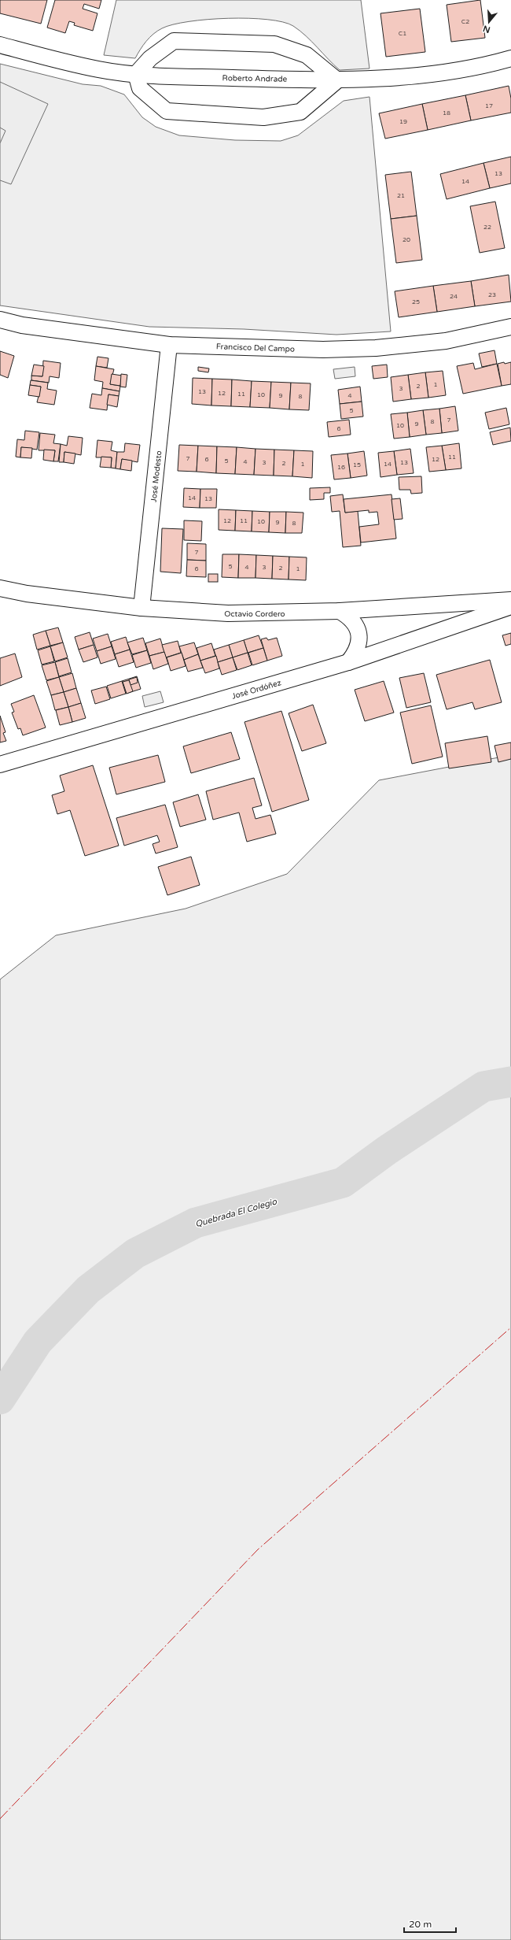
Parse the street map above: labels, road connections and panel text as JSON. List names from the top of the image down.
{
  "streets": {
    "street": [
      "Roberto Andrade",
      "Francisco Del Campo",
      "José Modesto",
      "Octavio Cordero",
      "José Ordóñez"
    ]
  },
  "crossings": [
    ["Francisco Del Campo", "José Modesto"],
    ["José Modesto", "Octavio Cordero"]
  ],
  "water": ["Quebrada El Colegio"],
  "house_numbers": [
    "C2",
    "C1",
    "17",
    "18",
    "19",
    "13",
    "14",
    "21",
    "22",
    "20",
    "23",
    "24",
    "25",
    "1",
    "2",
    "3",
    "13",
    "12",
    "11",
    "10",
    "9",
    "4",
    "8",
    "5",
    "7",
    "8",
    "9",
    "10",
    "6",
    "11",
    "7",
    "6",
    "12",
    "5",
    "4",
    "3",
    "13",
    "2",
    "1",
    "14",
    "15",
    "16",
    "14",
    "13",
    "12",
    "11",
    "10",
    "9",
    "8",
    "7",
    "5",
    "4",
    "3",
    "2",
    "6",
    "1"
  ],
  "scale_bar": "20 m",
  "north": "bottom"
}
